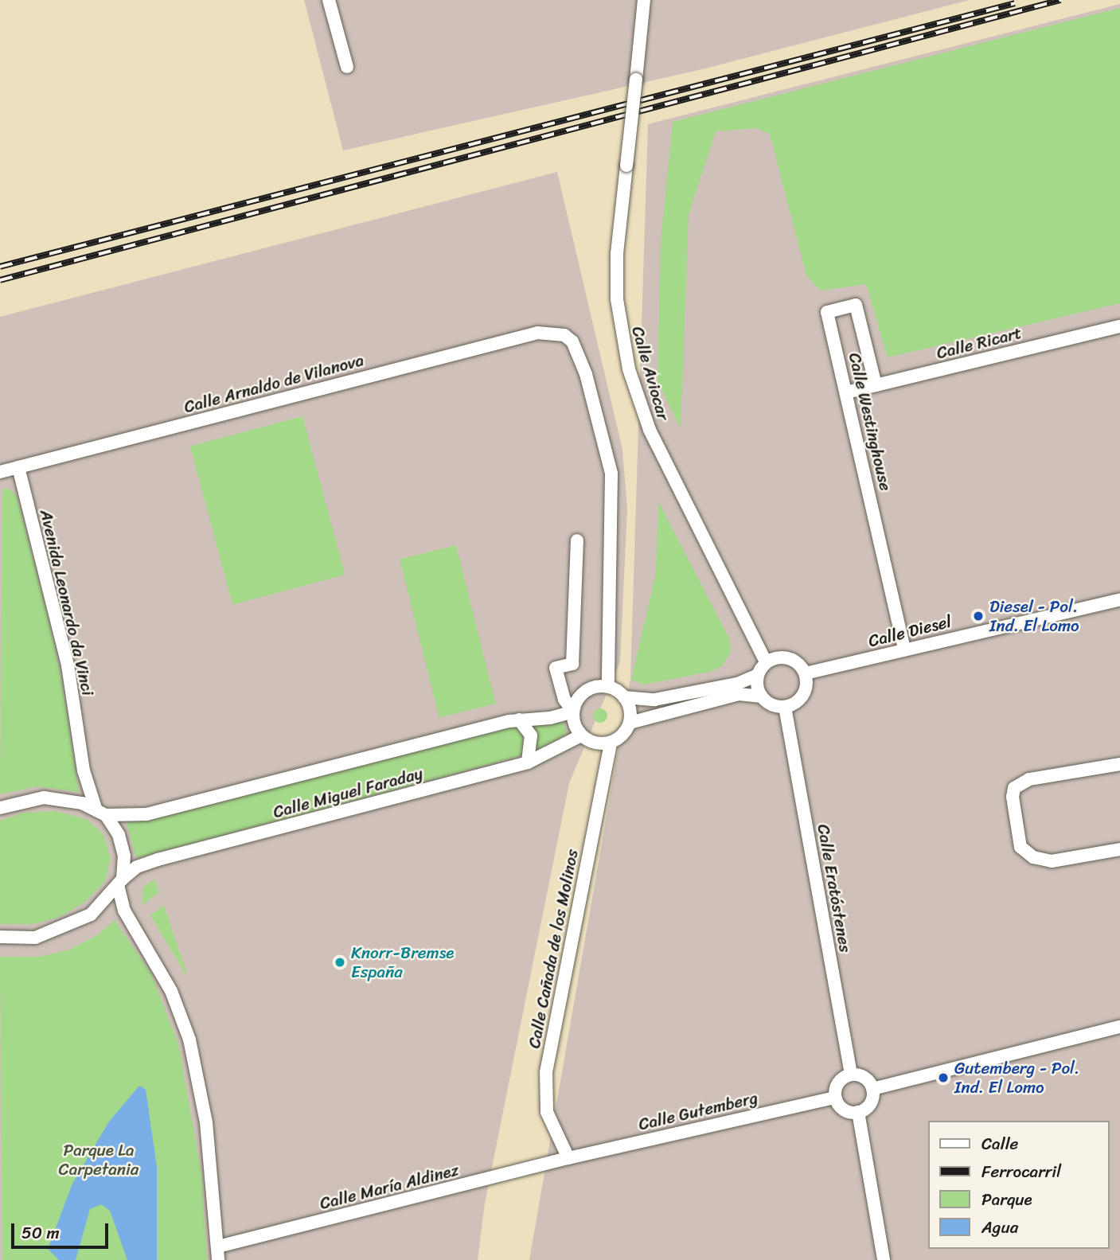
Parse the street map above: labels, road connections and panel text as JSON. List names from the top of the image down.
{
  "streets": {
    "street": [
      "Calle Ricart",
      "Calle Aviocar",
      "Calle Arnaldo de Vilanova",
      "Calle Westinghouse",
      "Avenida Leonardo da Vinci",
      "Calle Diesel",
      "Calle Miguel Faraday",
      "Calle Eratóstenes",
      "Calle Cañada de los Molinos",
      "Calle Gutemberg",
      "Calle María Aldinez"
    ]
  },
  "crossings": [
    ["Calle Ricart", "Calle Westinghouse"],
    ["Calle Aviocar", "Calle Diesel"],
    ["Calle Aviocar", "Calle Eratóstenes"],
    ["Calle Arnaldo de Vilanova", "Avenida Leonardo da Vinci"],
    ["Calle Arnaldo de Vilanova", "Calle Miguel Faraday"],
    ["Calle Arnaldo de Vilanova", "Calle Cañada de los Molinos"],
    ["Calle Westinghouse", "Calle Diesel"],
    ["Avenida Leonardo da Vinci", "Calle Miguel Faraday"],
    ["Calle Diesel", "Calle Eratóstenes"],
    ["Calle Miguel Faraday", "Calle Cañada de los Molinos"],
    ["Calle Eratóstenes", "Calle Gutemberg"],
    ["Calle Cañada de los Molinos", "Calle Gutemberg"],
    ["Calle Cañada de los Molinos", "Calle María Aldinez"],
    ["Calle Gutemberg", "Calle María Aldinez"]
  ],
  "parks": ["Parque La Carpetania"],
  "places": ["Diesel - Pol. Ind. El Lomo", "Knorr-Bremse España", "Gutemberg - Pol. Ind. El Lomo"],
  "legend": [
    "Calle",
    "Ferrocarril",
    "Parque",
    "Agua"
  ],
  "scale_bar": "50 m"
}
